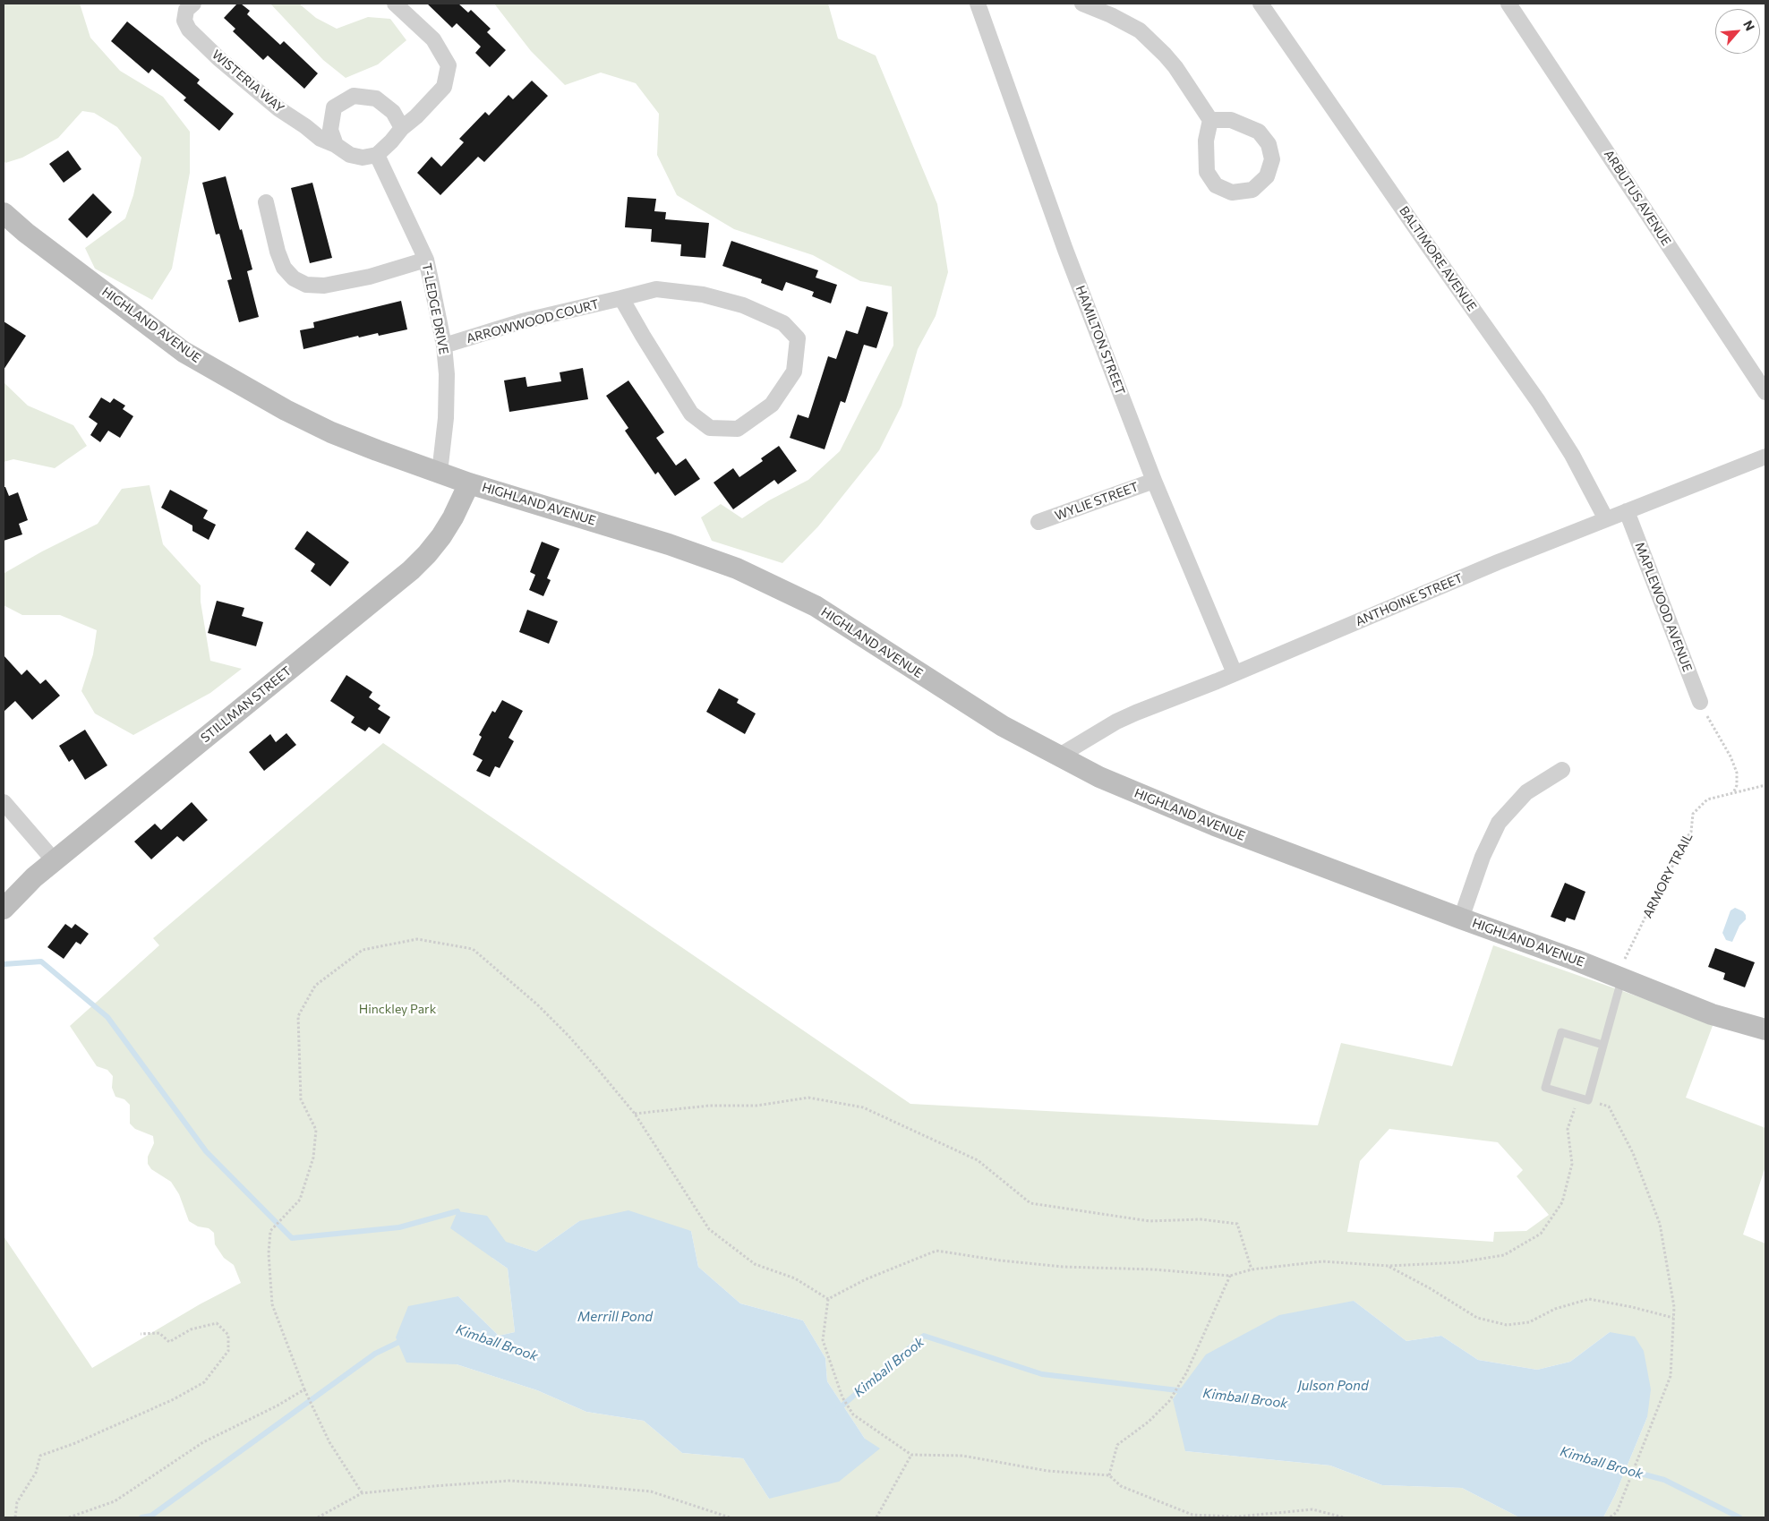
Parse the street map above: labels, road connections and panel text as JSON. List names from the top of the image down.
{
  "streets": {
    "street": [
      "WISTERIA WAY",
      "ARBUTUS AVENUE",
      "BALTIMORE AVENUE",
      "T-LEDGE DRIVE",
      "ARROWWOOD COURT",
      "HIGHLAND AVENUE",
      "HAMILTON STREET",
      "WYLIE STREET",
      "ANTHOINE STREET",
      "MAPLEWOOD AVENUE",
      "STILLMAN STREET"
    ],
    "path": ["ARMORY TRAIL"]
  },
  "crossings": [
    ["WISTERIA WAY", "T-LEDGE DRIVE"],
    ["BALTIMORE AVENUE", "ANTHOINE STREET"],
    ["T-LEDGE DRIVE", "ARROWWOOD COURT"],
    ["T-LEDGE DRIVE", "HIGHLAND AVENUE"],
    ["HIGHLAND AVENUE", "ANTHOINE STREET"],
    ["HIGHLAND AVENUE", "STILLMAN STREET"],
    ["HIGHLAND AVENUE", "ARMORY TRAIL"],
    ["HAMILTON STREET", "WYLIE STREET"],
    ["HAMILTON STREET", "ANTHOINE STREET"],
    ["ANTHOINE STREET", "MAPLEWOOD AVENUE"]
  ],
  "water": ["Merrill Pond", "Kimball Brook", "Julson Pond"],
  "parks": ["Hinckley Park"],
  "north": "top right"
}
